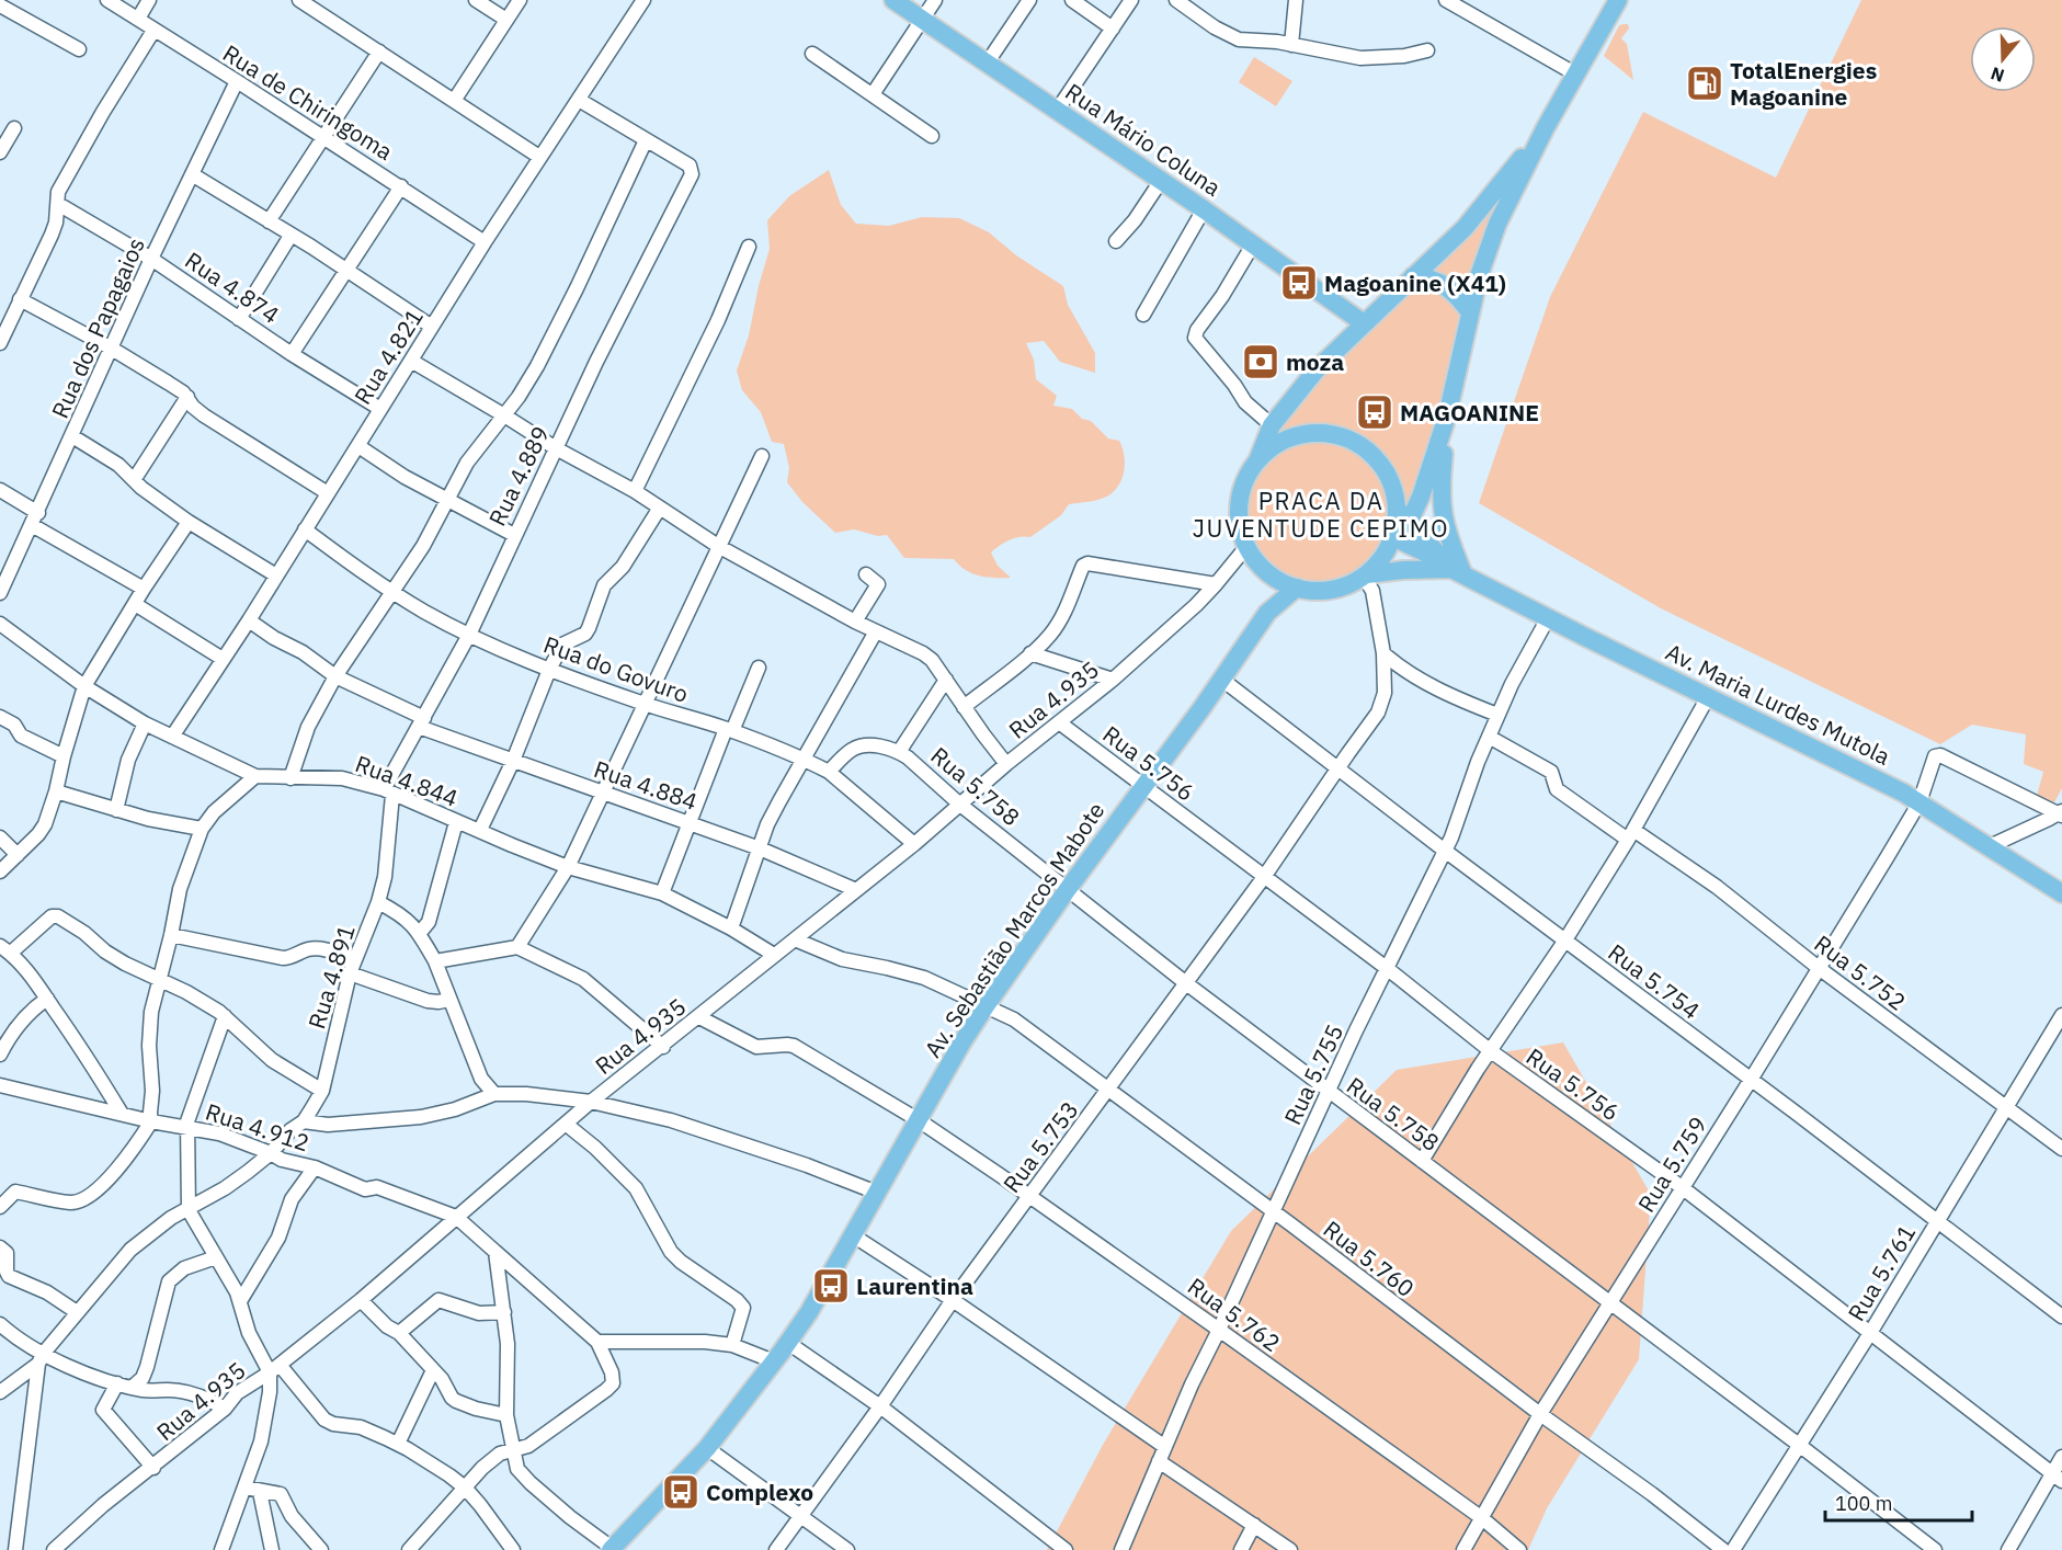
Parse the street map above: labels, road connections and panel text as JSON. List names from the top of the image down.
{
  "streets": {
    "main road": ["Rua Mário Coluna", "Av. Maria Lurdes Mutola", "Av. Sebastião Marcos Mabote"],
    "street": [
      "Rua de Chiringoma",
      "Rua 4.874",
      "Rua dos Papagaios",
      "Rua 4.821",
      "Rua 4.889",
      "Rua do Govuro",
      "Rua 4.935",
      "Rua 5.756",
      "Rua 4.844",
      "Rua 4.884",
      "Rua 5.758",
      "Rua 5.752",
      "Rua 4.891",
      "Rua 5.754",
      "Rua 5.755",
      "Rua 4.912",
      "Rua 5.753",
      "Rua 5.759",
      "Rua 5.760",
      "Rua 5.761",
      "Rua 5.762"
    ]
  },
  "crossings": [
    ["Rua de Chiringoma", "Rua dos Papagaios"],
    ["Rua de Chiringoma", "Rua 4.821"],
    ["Rua 4.874", "Rua dos Papagaios"],
    ["Rua 4.874", "Rua 4.821"],
    ["Rua 4.821", "Rua do Govuro"],
    ["Rua 4.821", "Rua 4.844"],
    ["Rua 4.821", "Rua 4.884"],
    ["Rua 4.889", "Rua do Govuro"],
    ["Rua 4.889", "Rua 4.844"],
    ["Rua 4.889", "Rua 4.884"],
    ["Rua 4.889", "Rua 4.891"],
    ["Rua do Govuro", "Rua 4.935"],
    ["Rua do Govuro", "Rua 5.758"],
    ["Rua 4.935", "Rua 5.756"],
    ["Rua 4.935", "Rua 4.844"],
    ["Rua 4.935", "Rua 4.884"],
    ["Rua 4.935", "Rua 5.758"],
    ["Rua 4.935", "Av. Sebastião Marcos Mabote"],
    ["Rua 4.935", "Rua 4.912"],
    ["Rua 4.935", "Rua 5.753"],
    ["Rua 4.935", "Rua 5.760"],
    ["Rua 4.935", "Rua 5.762"],
    ["Av. Maria Lurdes Mutola", "Rua 5.755"],
    ["Av. Maria Lurdes Mutola", "Rua 5.759"],
    ["Rua 5.756", "Av. Sebastião Marcos Mabote"],
    ["Rua 5.756", "Rua 5.755"],
    ["Rua 5.756", "Rua 5.753"],
    ["Rua 5.756", "Rua 5.759"],
    ["Rua 5.756", "Rua 5.761"],
    ["Rua 4.844", "Rua 4.891"],
    ["Rua 5.758", "Av. Sebastião Marcos Mabote"],
    ["Rua 5.758", "Rua 5.755"],
    ["Rua 5.758", "Rua 5.753"],
    ["Rua 5.758", "Rua 5.759"],
    ["Rua 5.758", "Rua 5.761"],
    ["Av. Sebastião Marcos Mabote", "Rua 5.754"],
    ["Av. Sebastião Marcos Mabote", "Rua 5.753"],
    ["Av. Sebastião Marcos Mabote", "Rua 5.760"],
    ["Av. Sebastião Marcos Mabote", "Rua 5.762"],
    ["Rua 5.752", "Rua 5.755"],
    ["Rua 5.752", "Rua 5.759"],
    ["Rua 5.752", "Rua 5.761"],
    ["Rua 4.891", "Rua 4.912"],
    ["Rua 5.754", "Rua 5.755"],
    ["Rua 5.754", "Rua 5.753"],
    ["Rua 5.754", "Rua 5.759"],
    ["Rua 5.754", "Rua 5.761"],
    ["Rua 5.755", "Rua 5.760"],
    ["Rua 5.755", "Rua 5.762"],
    ["Rua 5.753", "Rua 5.760"],
    ["Rua 5.753", "Rua 5.762"],
    ["Rua 5.759", "Rua 5.760"],
    ["Rua 5.759", "Rua 5.762"]
  ],
  "districts": ["PRACA DA JUVENTUDE CEPIMO"],
  "places": {
    "fuel station": ["TotalEnergies Magoanine"],
    "bus stop": [
      "Magoanine (X41)",
      "MAGOANINE",
      "Laurentina",
      "Complexo"
    ],
    "bank": ["moza"]
  },
  "scale_bar": "100 m",
  "north": "bottom"
}
